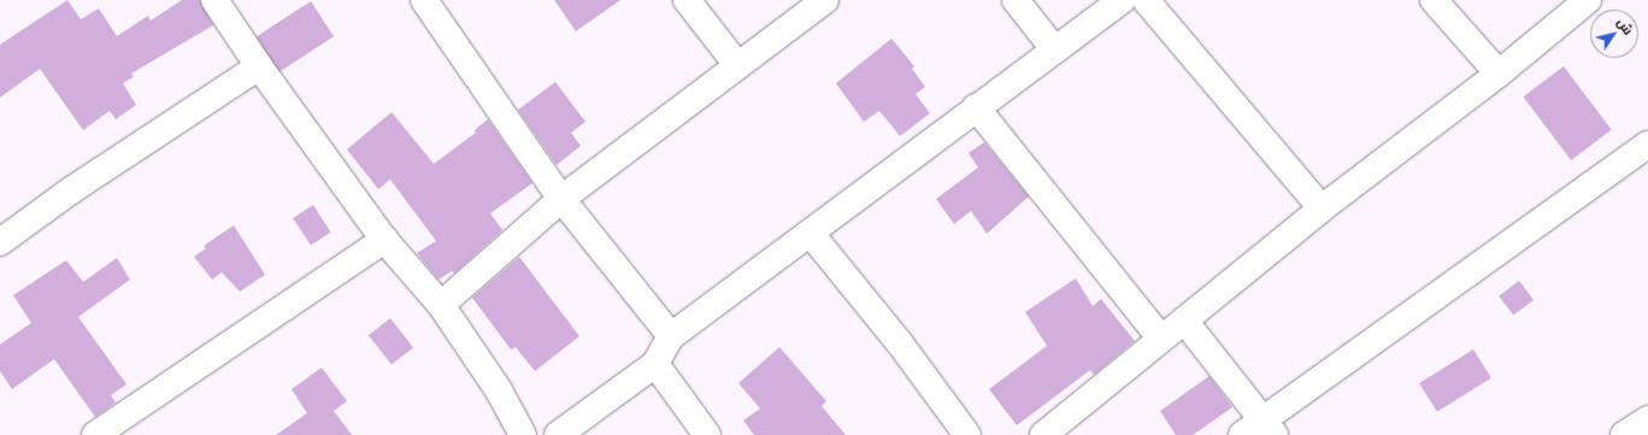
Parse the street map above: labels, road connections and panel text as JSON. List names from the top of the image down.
{
  "north": "top right"
}
